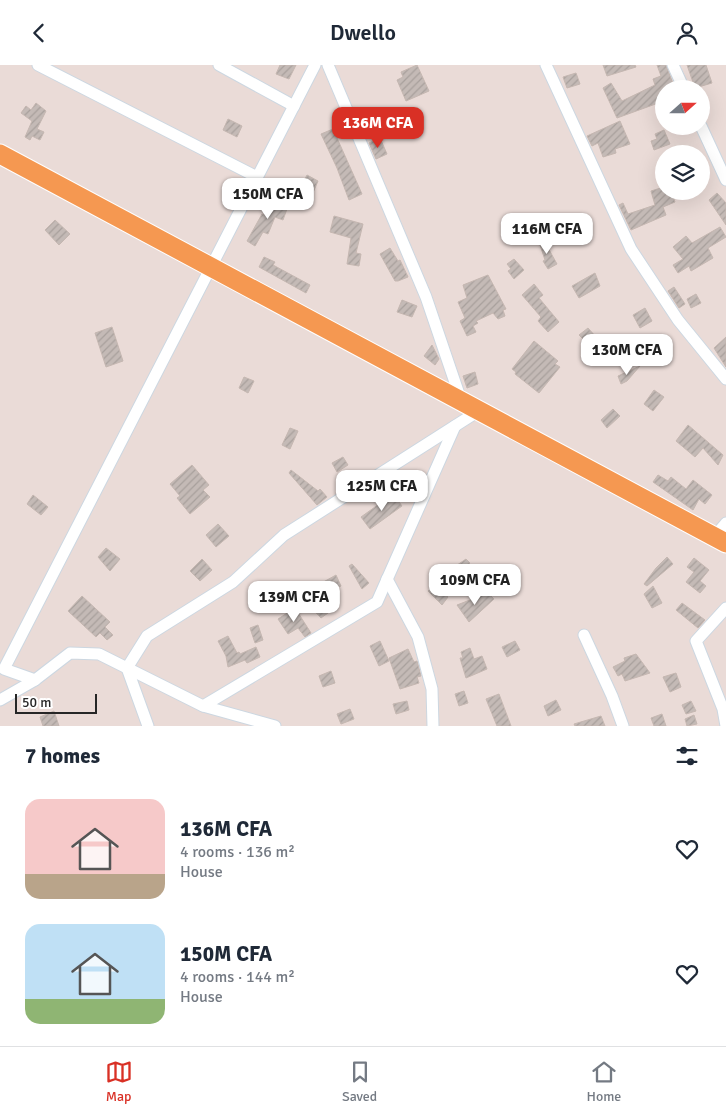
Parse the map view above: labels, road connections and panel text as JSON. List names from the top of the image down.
{
  "scale_bar": "50 m",
  "north": "right",
  "page": {
    "header": "Dwello",
    "price": [
      "136M CFA",
      "150M CFA",
      "116M CFA",
      "130M CFA",
      "125M CFA",
      "109M CFA",
      "139M CFA"
    ],
    "scale": "50 m",
    "heading": "7 homes",
    "list": [
      {
        "name": "136M CFA",
        "note": "4 rooms · 136 m² · House"
      },
      {
        "name": "150M CFA",
        "note": "4 rooms · 144 m² · House"
      }
    ],
    "tabs": ["Map", "Saved", "Home"]
  }
}
